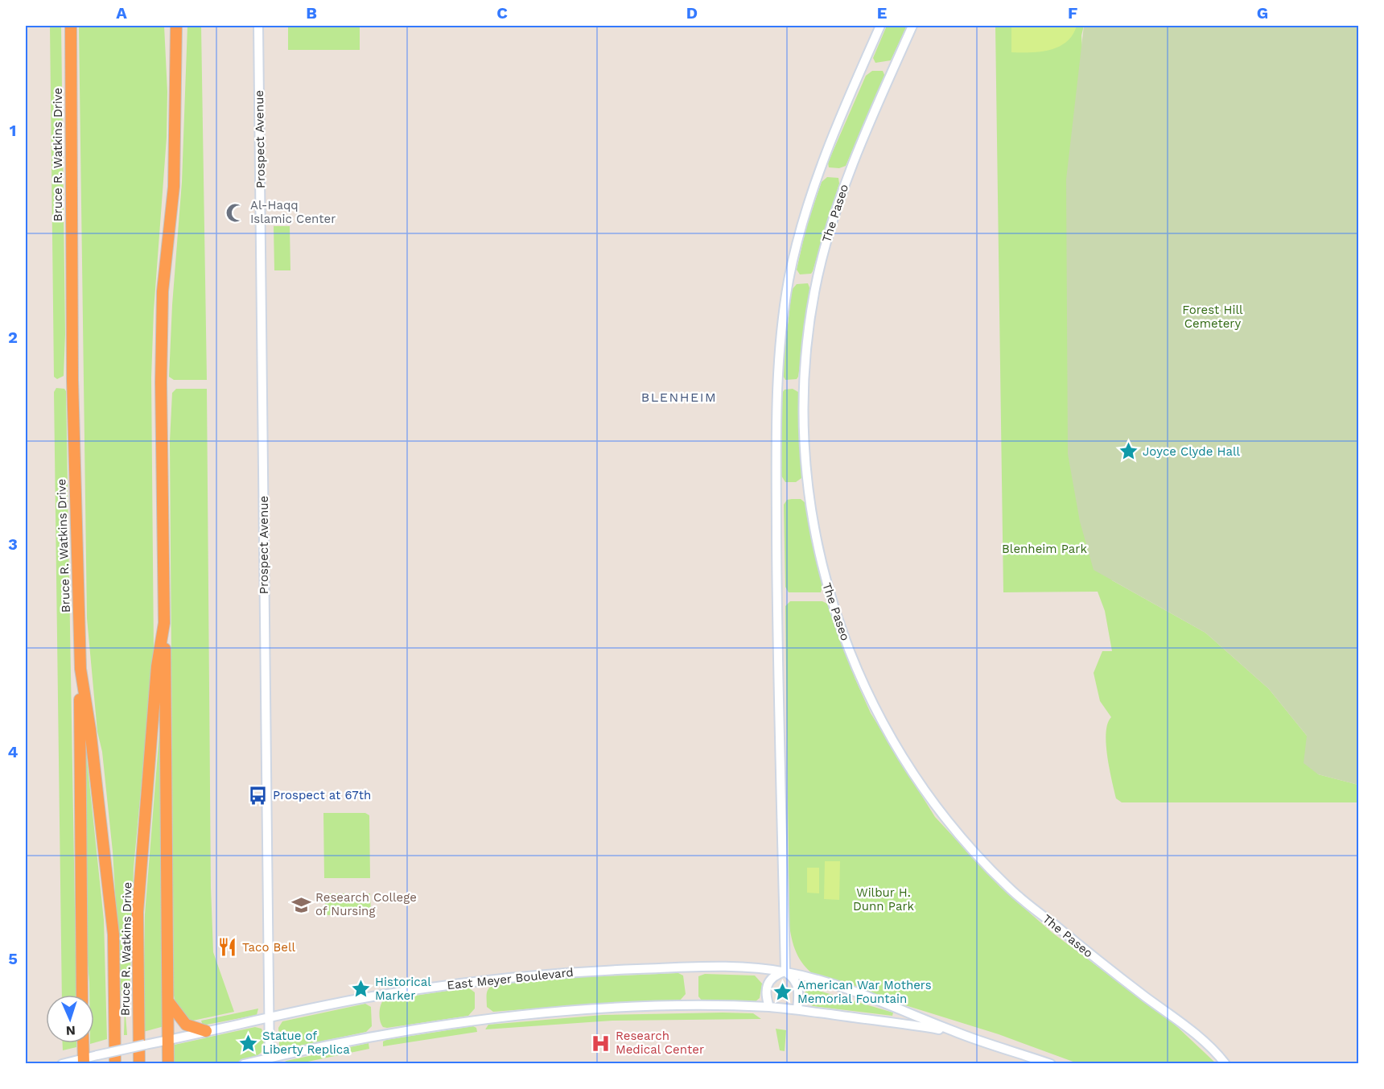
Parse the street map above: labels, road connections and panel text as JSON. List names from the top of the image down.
{
  "streets": {
    "highway": ["Bruce R. Watkins Drive"],
    "main road": ["Prospect Avenue", "The Paseo", "East Meyer Boulevard"]
  },
  "crossings": [
    ["Prospect Avenue", "East Meyer Boulevard"]
  ],
  "districts": ["BLENHEIM"],
  "parks": ["Forest Hill Cemetery", "Blenheim Park", "Wilbur H. Dunn Park"],
  "places": {
    "mosque": ["Al-Haqq Islamic Center"],
    "place": [
      "Joyce Clyde Hall",
      "Historical Marker",
      "American War Mothers Memorial Fountain",
      "Statue of Liberty Replica"
    ],
    "bus stop": ["Prospect at 67th"],
    "school or university": ["Research College of Nursing"],
    "restaurant": ["Taco Bell"],
    "hospital": ["Research Medical Center"]
  },
  "north": "bottom",
  "grid": {
    "columns": [
      "A",
      "B",
      "C",
      "D",
      "E",
      "F",
      "G"
    ],
    "rows": [
      "1",
      "2",
      "3",
      "4",
      "5"
    ]
  }
}
